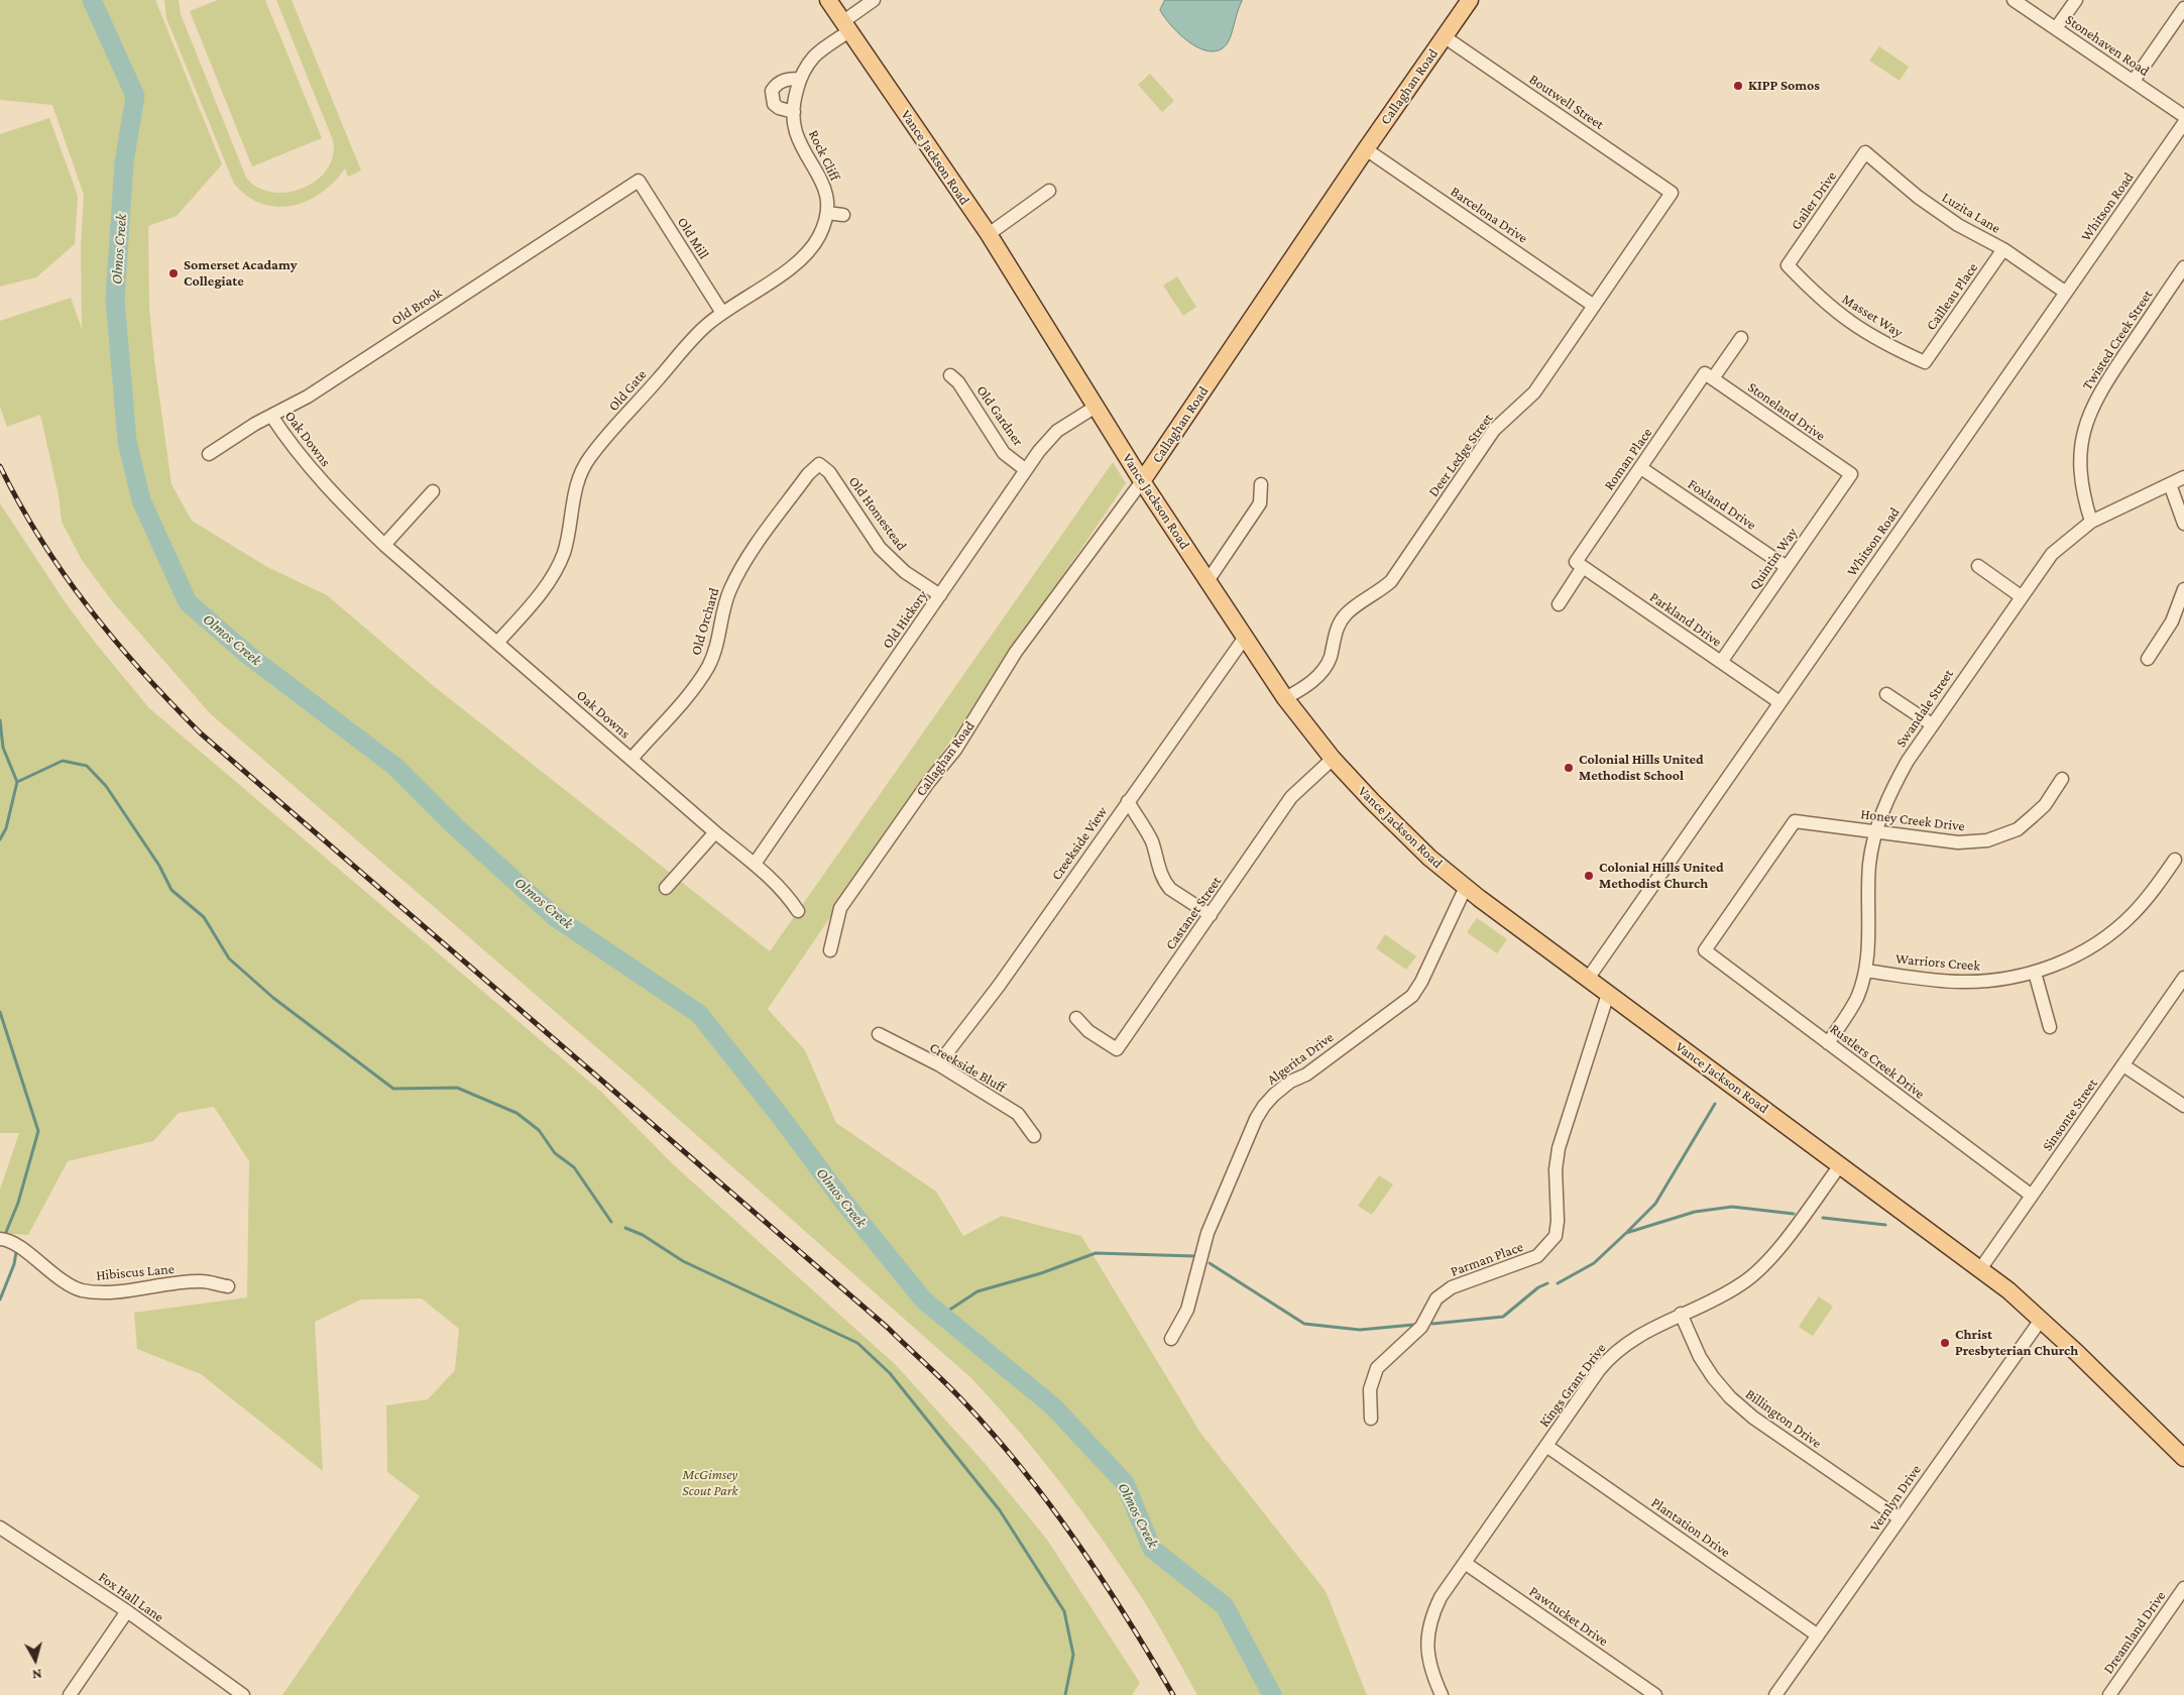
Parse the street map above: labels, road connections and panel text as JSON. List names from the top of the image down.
{
  "streets": {
    "main road": ["Callaghan Road", "Vance Jackson Road"],
    "street": [
      "Stonehaven Road",
      "Boutwell Street",
      "Rock Cliff",
      "Gailer Drive",
      "Whitson Road",
      "Luzita Lane",
      "Barcelona Drive",
      "Old Mill",
      "Cailleau Place",
      "Old Brook",
      "Masset Way",
      "Twisted Creek Street",
      "Old Gate",
      "Stoneland Drive",
      "Old Gardner",
      "Oak Downs",
      "Deer Ledge Street",
      "Roman Place",
      "Foxland Drive",
      "Old Homestead",
      "Quintin Way",
      "Old Hickory",
      "Parkland Drive",
      "Old Orchard",
      "Swandale Street",
      "Honey Creek Drive",
      "Creekside View",
      "Castanet Street",
      "Warriors Creek",
      "Algerita Drive",
      "Rustlers Creek Drive",
      "Creekside Bluff",
      "Sinsonte Street",
      "Parman Place",
      "Hibiscus Lane",
      "Kings Grant Drive",
      "Billington Drive",
      "Vernlyn Drive",
      "Plantation Drive",
      "Fox Hall Lane",
      "Pawtucket Drive",
      "Dreamland Drive"
    ]
  },
  "crossings": [
    ["Callaghan Road", "Boutwell Street"],
    ["Callaghan Road", "Vance Jackson Road"],
    ["Callaghan Road", "Barcelona Drive"],
    ["Boutwell Street", "Deer Ledge Street"],
    ["Rock Cliff", "Vance Jackson Road"],
    ["Rock Cliff", "Old Gate"],
    ["Vance Jackson Road", "Whitson Road"],
    ["Vance Jackson Road", "Deer Ledge Street"],
    ["Vance Jackson Road", "Old Hickory"],
    ["Vance Jackson Road", "Creekside View"],
    ["Vance Jackson Road", "Castanet Street"],
    ["Vance Jackson Road", "Algerita Drive"],
    ["Vance Jackson Road", "Sinsonte Street"],
    ["Vance Jackson Road", "Parman Place"],
    ["Vance Jackson Road", "Kings Grant Drive"],
    ["Vance Jackson Road", "Vernlyn Drive"],
    ["Gailer Drive", "Luzita Lane"],
    ["Gailer Drive", "Masset Way"],
    ["Whitson Road", "Luzita Lane"],
    ["Whitson Road", "Parkland Drive"],
    ["Luzita Lane", "Cailleau Place"],
    ["Barcelona Drive", "Deer Ledge Street"],
    ["Old Mill", "Old Brook"],
    ["Old Mill", "Old Gate"],
    ["Cailleau Place", "Masset Way"],
    ["Old Brook", "Oak Downs"],
    ["Twisted Creek Street", "Swandale Street"],
    ["Old Gate", "Oak Downs"],
    ["Stoneland Drive", "Roman Place"],
    ["Stoneland Drive", "Quintin Way"],
    ["Old Gardner", "Old Hickory"],
    ["Oak Downs", "Old Hickory"],
    ["Oak Downs", "Old Orchard"],
    ["Roman Place", "Foxland Drive"],
    ["Roman Place", "Parkland Drive"],
    ["Foxland Drive", "Quintin Way"],
    ["Old Homestead", "Old Hickory"],
    ["Old Homestead", "Old Orchard"],
    ["Quintin Way", "Parkland Drive"],
    ["Swandale Street", "Honey Creek Drive"],
    ["Swandale Street", "Warriors Creek"],
    ["Swandale Street", "Rustlers Creek Drive"],
    ["Honey Creek Drive", "Rustlers Creek Drive"],
    ["Creekside View", "Creekside Bluff"],
    ["Rustlers Creek Drive", "Sinsonte Street"],
    ["Kings Grant Drive", "Billington Drive"],
    ["Kings Grant Drive", "Plantation Drive"],
    ["Kings Grant Drive", "Pawtucket Drive"],
    ["Billington Drive", "Vernlyn Drive"],
    ["Vernlyn Drive", "Plantation Drive"]
  ],
  "water": ["Olmos Creek"],
  "parks": ["McGimsey Scout Park"],
  "places": [
    "KIPP Somos",
    "Somerset Acadamy Collegiate",
    "Colonial Hills United Methodist School",
    "Colonial Hills United Methodist Church",
    "Christ Presbyterian Church"
  ],
  "north": "bottom"
}
